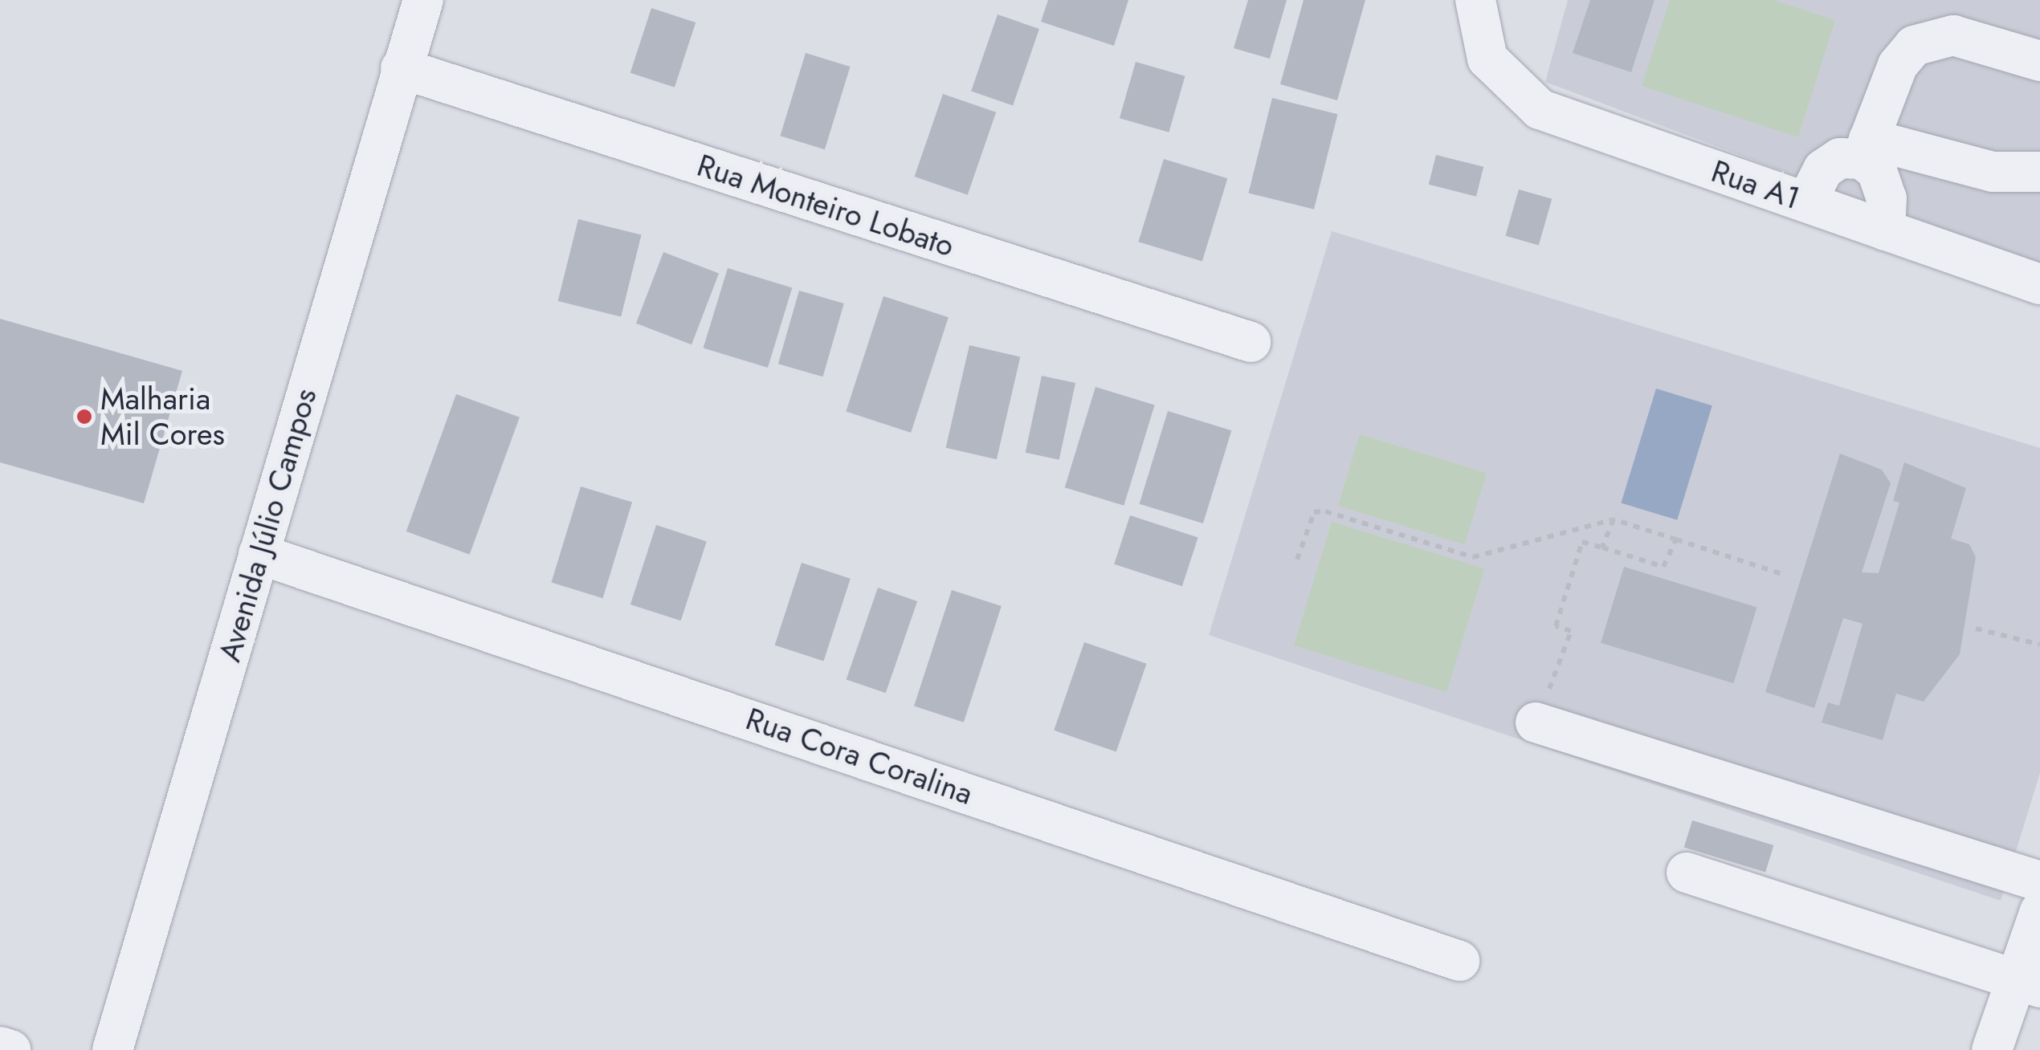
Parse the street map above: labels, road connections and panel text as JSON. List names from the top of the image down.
{
  "streets": {
    "street": [
      "Rua A1",
      "Rua Monteiro Lobato",
      "Avenida Júlio Campos",
      "Rua Cora Coralina"
    ]
  },
  "crossings": [
    ["Rua Monteiro Lobato", "Avenida Júlio Campos"],
    ["Avenida Júlio Campos", "Rua Cora Coralina"]
  ],
  "places": ["Malharia Mil Cores"]
}
